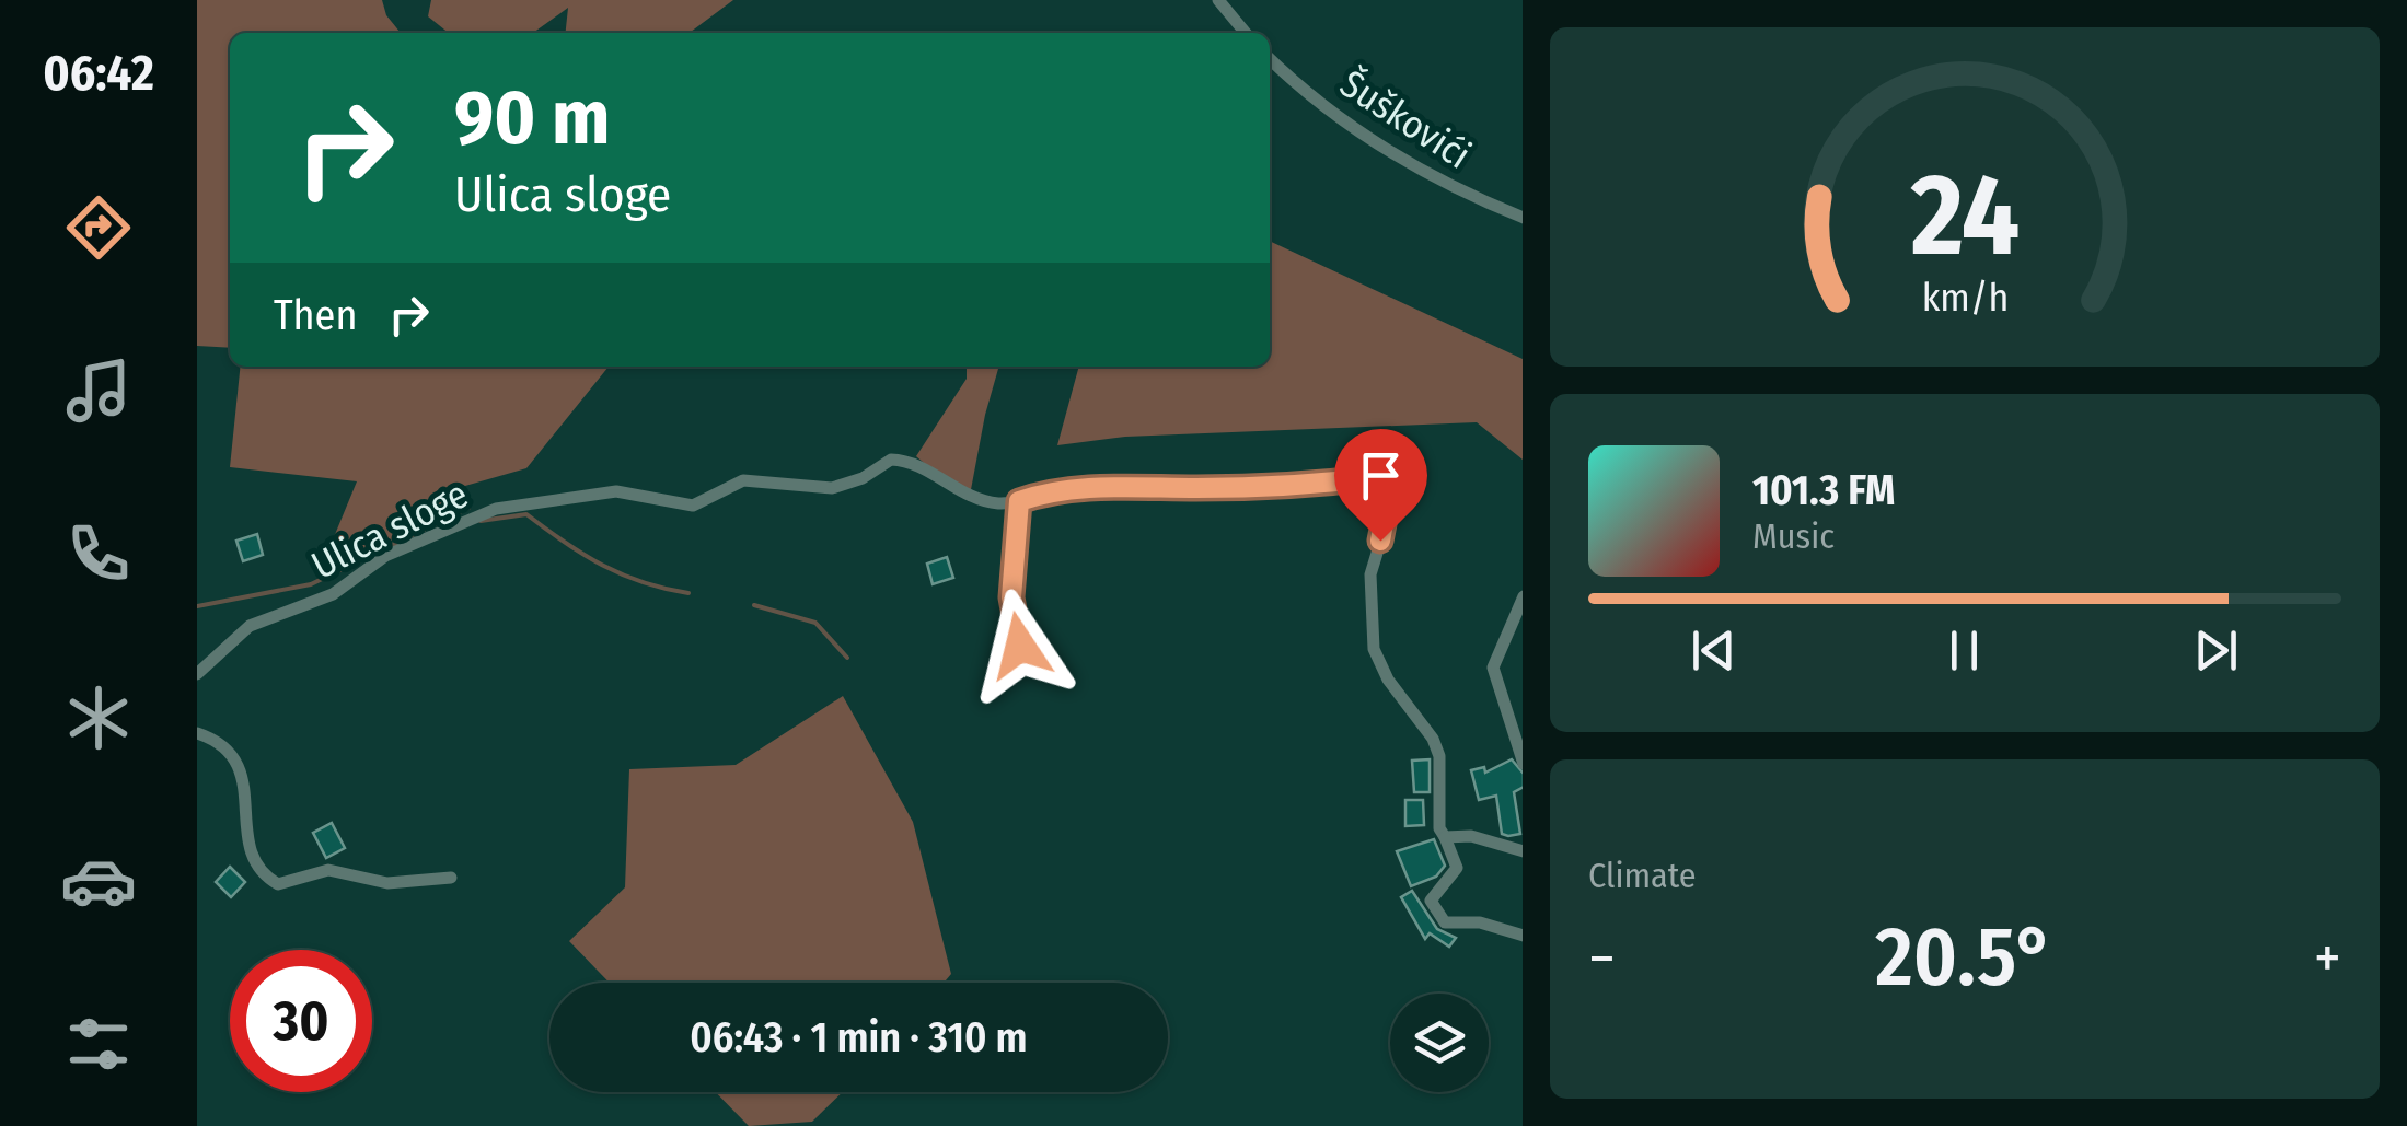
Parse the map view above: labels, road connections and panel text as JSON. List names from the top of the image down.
{
  "streets": {
    "street": ["Šuškovići", "Ulica sloge"]
  },
  "page": {
    "tabs": "06:42",
    "turn": ["90 m", "Ulica sloge"],
    "then": "Then",
    "song": ["101.3 FM", "Music"],
    "tile": "Climate",
    "heat": ["−", "20.5°", "+"],
    "limit": "30",
    "trip": "06:43 · 1 min · 310 m",
    "gauge": ["24", "km/h"]
  }
}
